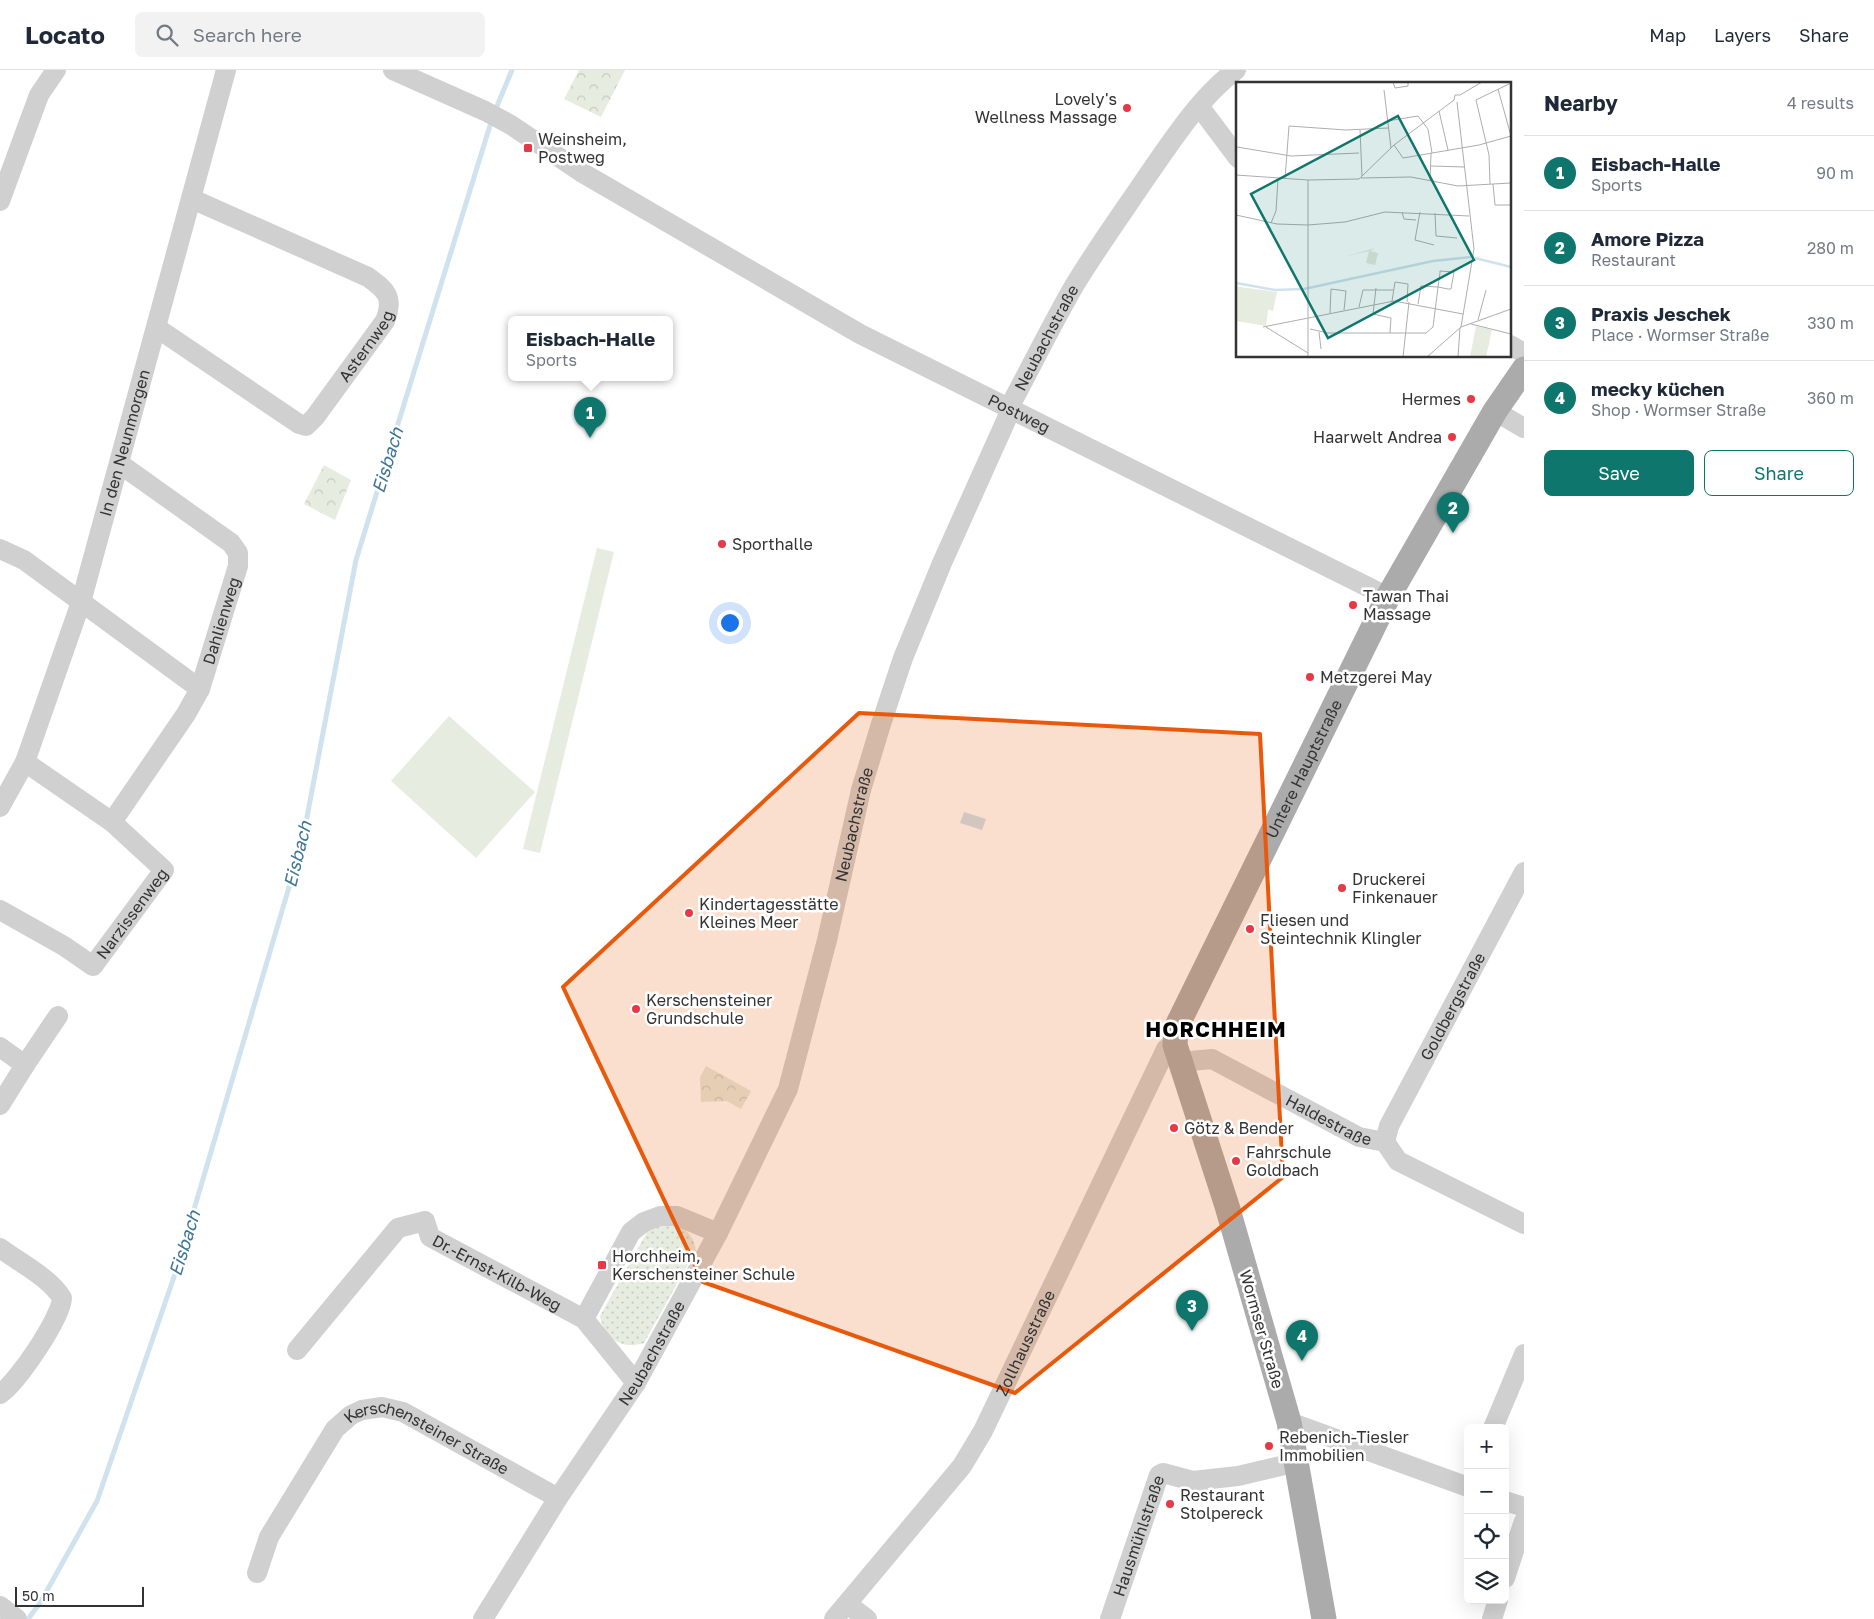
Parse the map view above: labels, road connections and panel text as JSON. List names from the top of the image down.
{
  "streets": {
    "main road": ["Untere Hauptstraße", "Wormser Straße"],
    "street": [
      "Neubachstraße",
      "Asternweg",
      "Postweg",
      "In den Neunmorgen",
      "Dahlienweg",
      "Narzissenweg",
      "Goldbergstraße",
      "Haldestraße",
      "Dr.-Ernst-Kilb-Weg",
      "Zollhausstraße",
      "Kerschensteiner Straße",
      "Hausmühlstraße"
    ]
  },
  "crossings": [
    ["Neubachstraße", "Postweg"],
    ["Neubachstraße", "Dr.-Ernst-Kilb-Weg"],
    ["Neubachstraße", "Kerschensteiner Straße"],
    ["Asternweg", "In den Neunmorgen"],
    ["Postweg", "Untere Hauptstraße"],
    ["In den Neunmorgen", "Dahlienweg"],
    ["In den Neunmorgen", "Narzissenweg"],
    ["Untere Hauptstraße", "Haldestraße"],
    ["Untere Hauptstraße", "Wormser Straße"],
    ["Untere Hauptstraße", "Zollhausstraße"],
    ["Goldbergstraße", "Haldestraße"],
    ["Haldestraße", "Wormser Straße"],
    ["Haldestraße", "Zollhausstraße"],
    ["Wormser Straße", "Zollhausstraße"],
    ["Wormser Straße", "Hausmühlstraße"]
  ],
  "districts": ["HORCHHEIM"],
  "water": ["Eisbach"],
  "places": {
    "other": [
      "Lovely's Wellness Massage",
      "Hermes",
      "Haarwelt Andrea",
      "Sporthalle",
      "Tawan Thai Massage",
      "Metzgerei May",
      "Druckerei Finkenauer",
      "Kindertagesstätte Kleines Meer",
      "Fliesen und Steintechnik Klingler",
      "Kerschensteiner Grundschule",
      "Götz & Bender",
      "Fahrschule Goldbach",
      "Rebenich-Tiesler Immobilien",
      "Restaurant Stolpereck"
    ],
    "transit": ["Weinsheim, Postweg", "Horchheim, Kerschensteiner Schule"]
  },
  "scale_bar": "50 m",
  "page": {
    "header": "Locato",
    "search": "Search here",
    "nav": ["Map", "Layers", "Share"],
    "heading": ["Nearby", "4 results"],
    "list": [
      {
        "mark": "1",
        "name": "Eisbach-Halle",
        "note": "Sports",
        "value": "90 m"
      },
      {
        "mark": "2",
        "name": "Amore Pizza",
        "note": "Restaurant",
        "value": "280 m"
      },
      {
        "mark": "3",
        "name": "Praxis Jeschek",
        "note": "Place · Wormser Straße",
        "value": "330 m"
      },
      {
        "mark": "4",
        "name": "mecky küchen",
        "note": "Shop · Wormser Straße",
        "value": "360 m"
      }
    ],
    "popup": ["Eisbach-Halle", "Sports"],
    "pins": [
      "1",
      "2",
      "3",
      "4"
    ],
    "buttons": ["Save", "Share"],
    "map_buttons": ["+", "−"],
    "scale": "50 m"
  }
}
